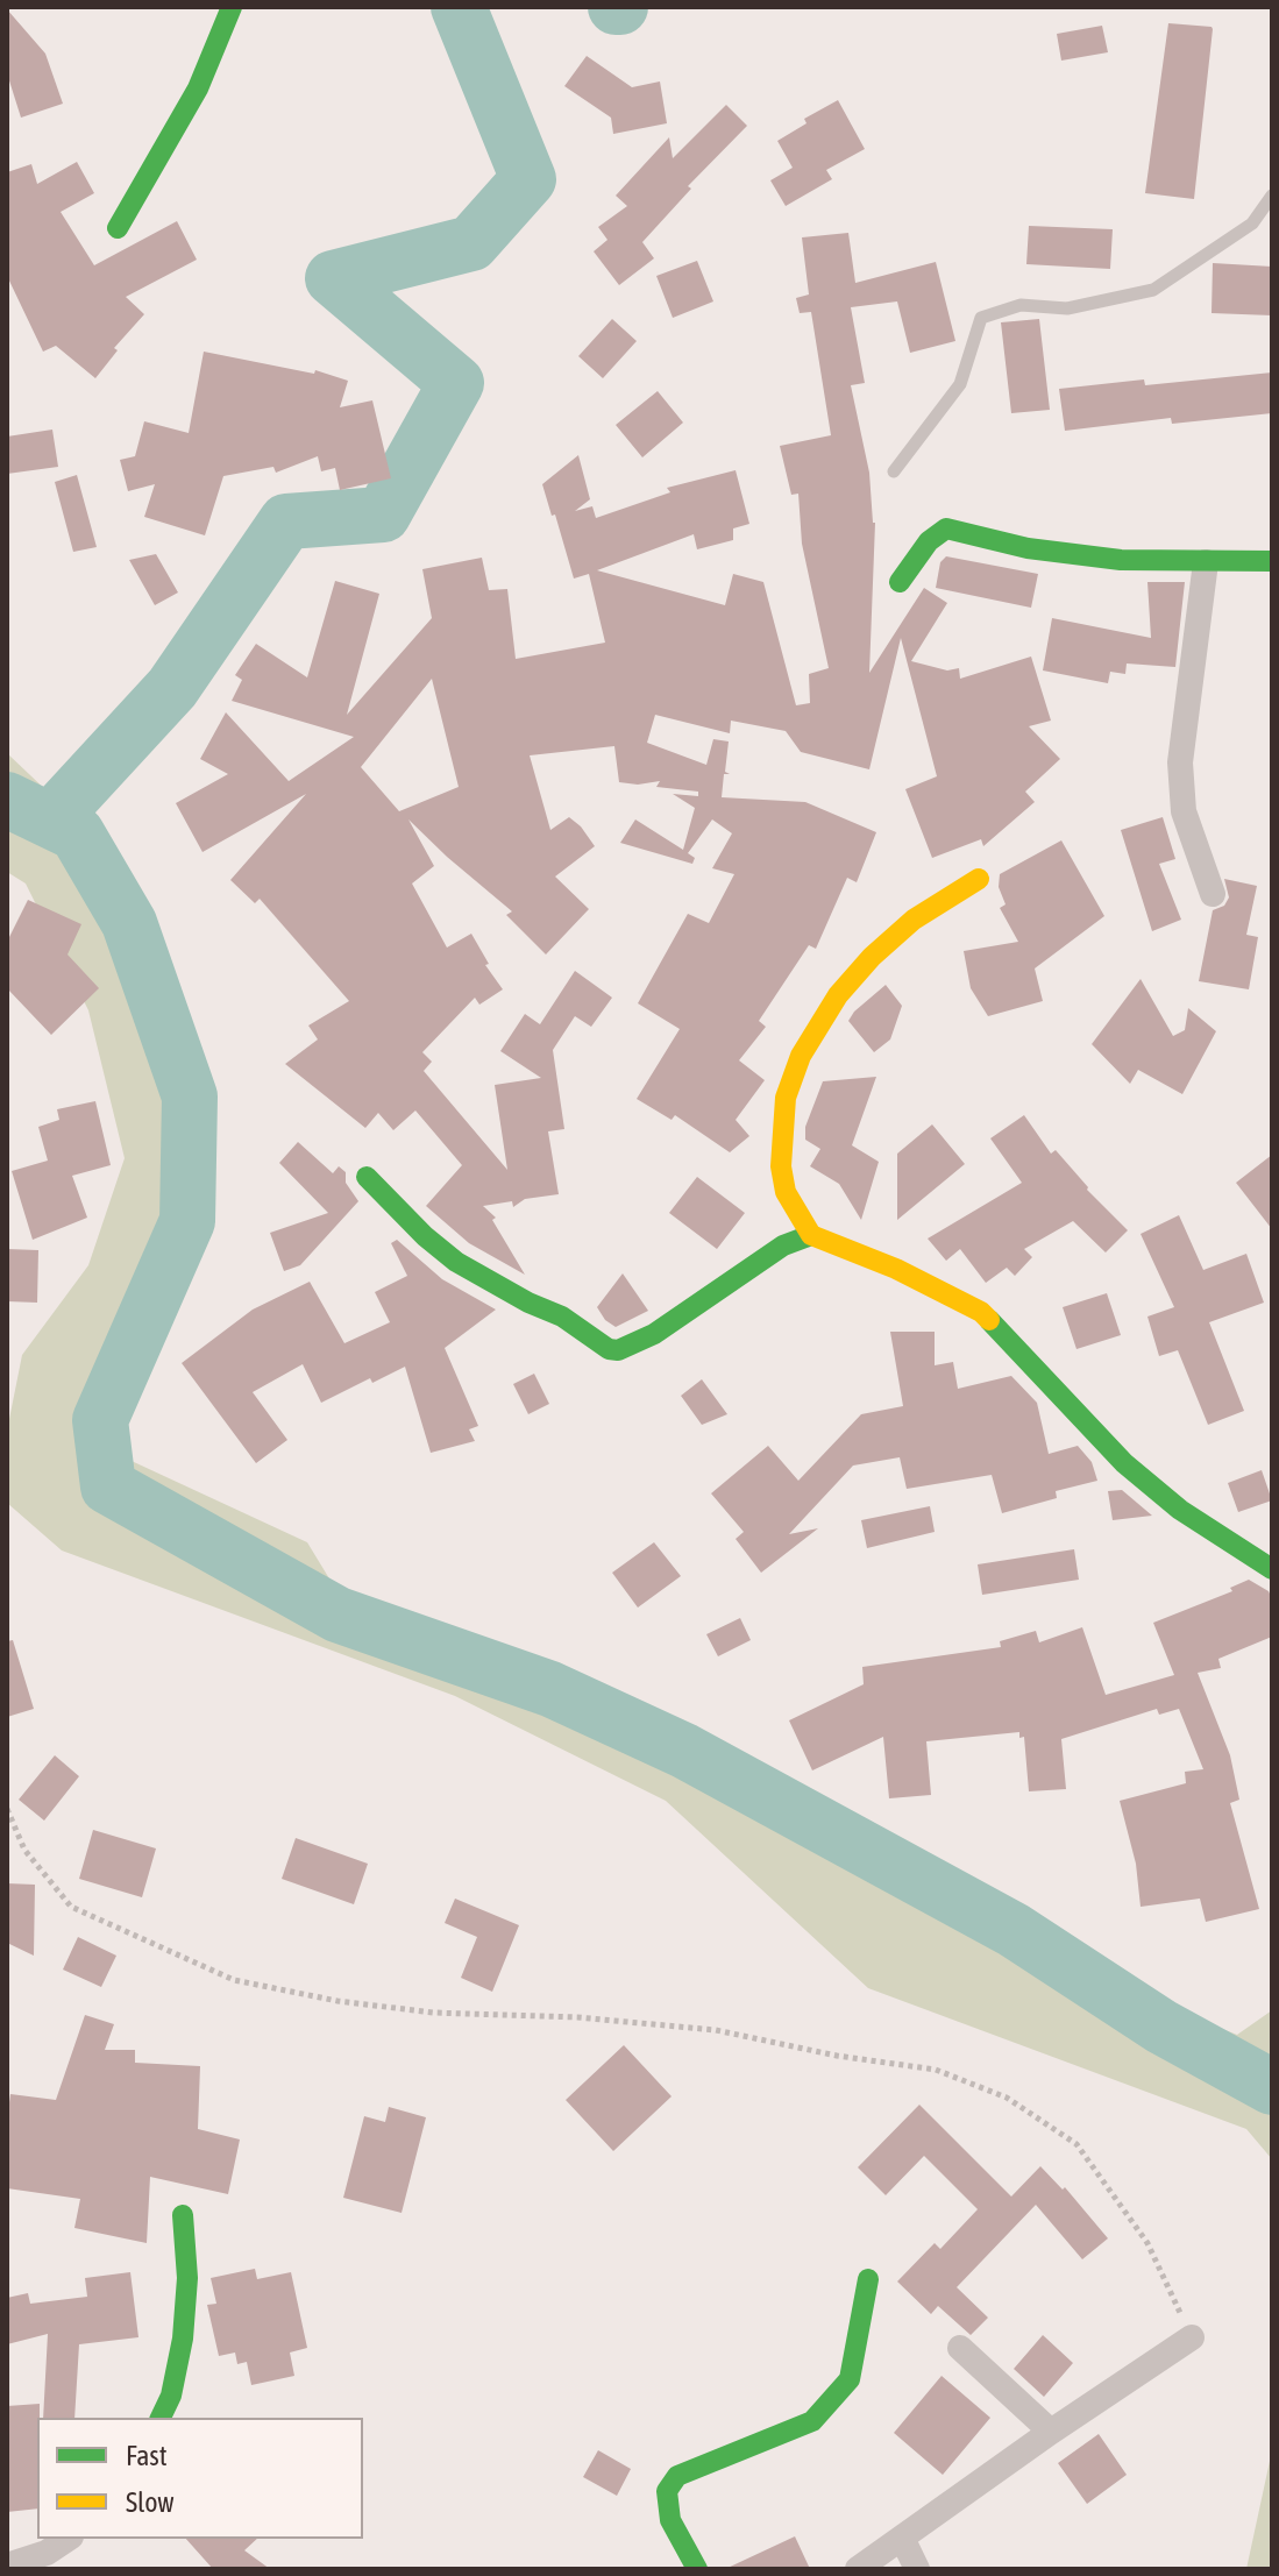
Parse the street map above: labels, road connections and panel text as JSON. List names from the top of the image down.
{
  "legend": ["Fast", "Slow"]
}
